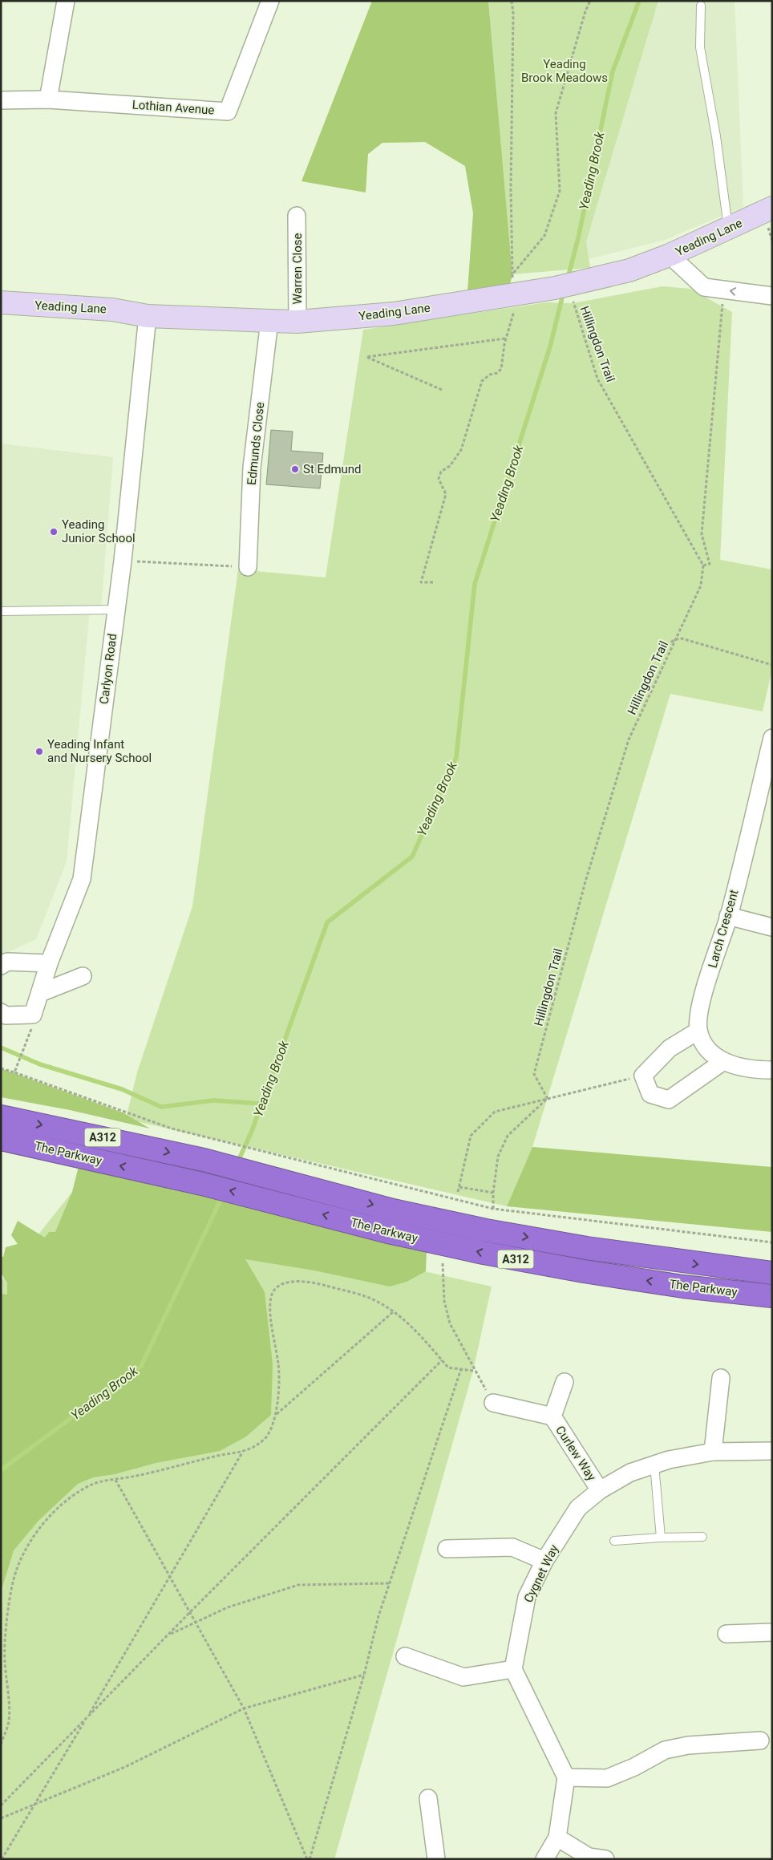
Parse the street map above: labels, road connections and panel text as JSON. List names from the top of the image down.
{
  "streets": {
    "highway": ["A312", "The Parkway"],
    "street": [
      "Lothian Avenue",
      "Yeading Lane",
      "Warren Close",
      "Edmunds Close",
      "Carlyon Road",
      "Larch Crescent",
      "Curlew Way",
      "Cygnet Way"
    ],
    "path": ["Hillingdon Trail"]
  },
  "crossings": [
    ["Yeading Lane", "Warren Close"],
    ["Yeading Lane", "Hillingdon Trail"],
    ["Yeading Lane", "Edmunds Close"],
    ["Yeading Lane", "Carlyon Road"],
    ["Curlew Way", "Cygnet Way"]
  ],
  "water": ["Yeading Brook"],
  "parks": ["Yeading Brook Meadows"],
  "places": ["St Edmund", "Yeading Junior School", "Yeading Infant and Nursery School"]
}
